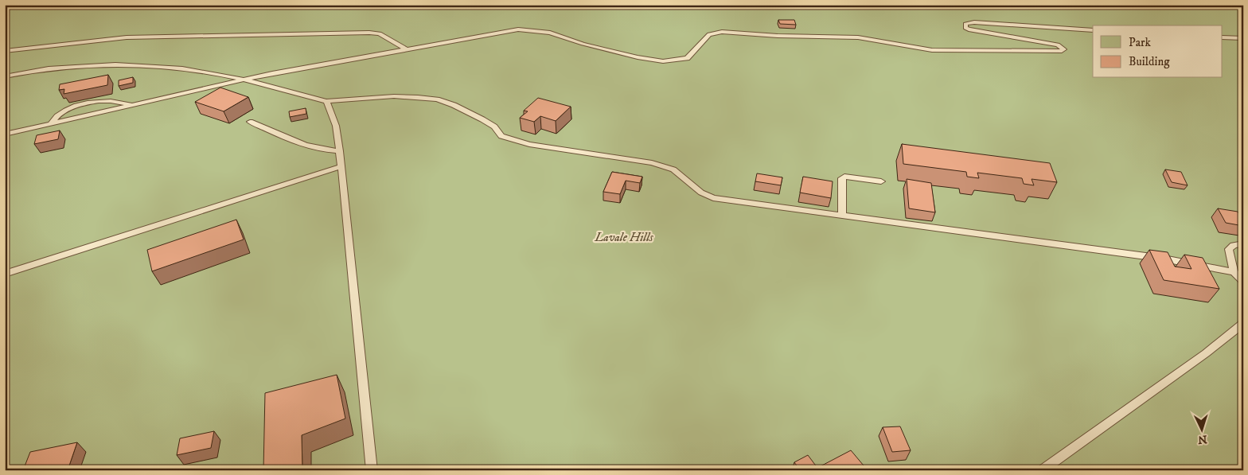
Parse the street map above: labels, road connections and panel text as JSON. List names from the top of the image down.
{
  "parks": ["Lavale Hills"],
  "legend": ["Park", "Building"],
  "north": "bottom"
}
